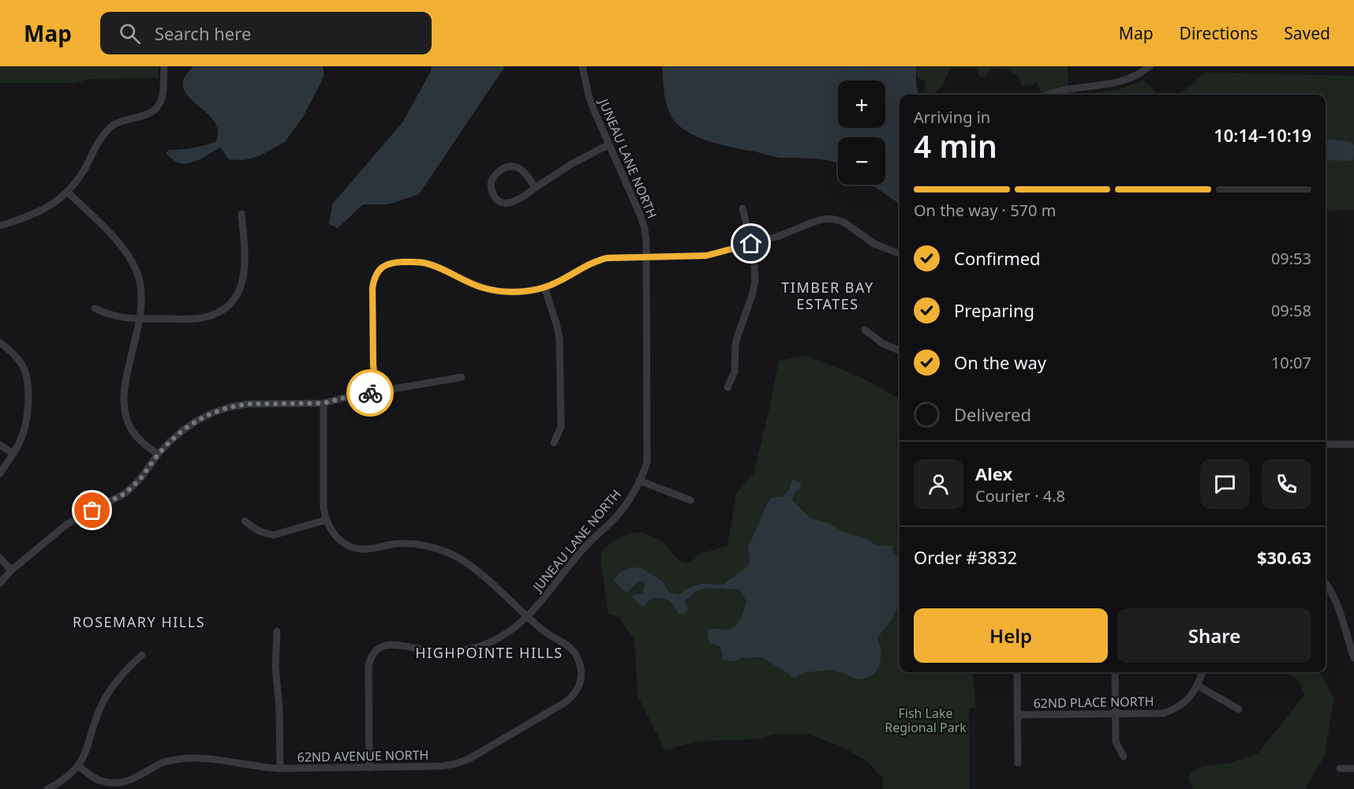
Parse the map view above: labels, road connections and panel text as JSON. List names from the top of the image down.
{
  "streets": {
    "street": ["JUNEAU LANE NORTH", "62ND PLACE NORTH", "62ND AVENUE NORTH"]
  },
  "crossings": [
    ["JUNEAU LANE NORTH", "62ND AVENUE NORTH"]
  ],
  "districts": ["TIMBER BAY ESTATES", "ROSEMARY HILLS", "HIGHPOINTE HILLS"],
  "parks": ["Fish Lake Regional Park"],
  "page": {
    "header": "Map",
    "search": "Search here",
    "nav": ["Map", "Directions", "Saved"],
    "map_buttons": ["+", "−"],
    "heading": ["4 min", "Arriving in", "10:14–10:19"],
    "panel": [
      "Alex",
      "Courier · 4.8",
      "Order #3832",
      "$30.63"
    ],
    "bar": "On the way · 570 m",
    "list": [
      ["Confirmed", "09:53"],
      ["Preparing", "09:58"],
      ["On the way", "10:07"],
      "Delivered"
    ],
    "buttons": ["Help", "Share"]
  }
}
